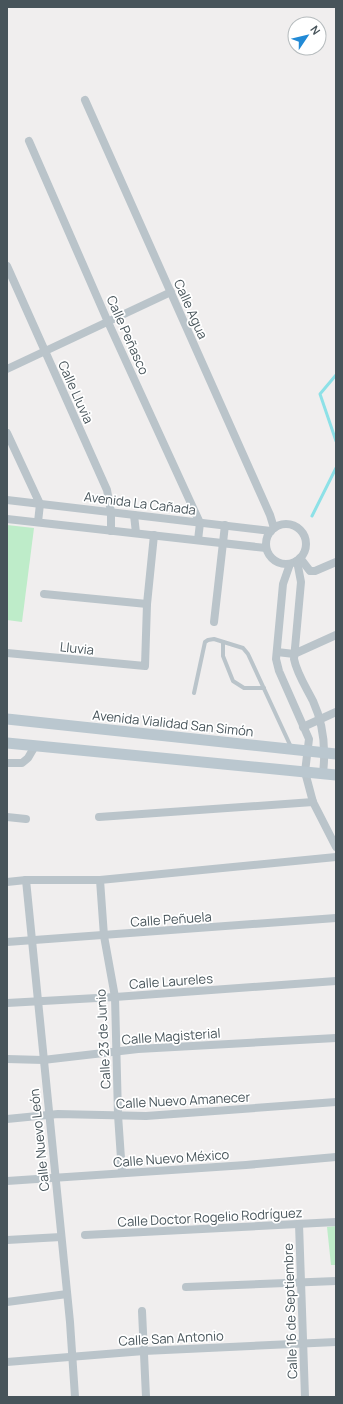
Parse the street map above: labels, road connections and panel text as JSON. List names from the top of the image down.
{
  "streets": {
    "main road": ["Avenida Vialidad San Simón"],
    "street": [
      "Calle Agua",
      "Calle Peñasco",
      "Calle Lluvia",
      "Avenida La Cañada",
      "Lluvia",
      "Calle Peñuela",
      "Calle Laureles",
      "Calle Magisterial",
      "Calle 23 de Junio",
      "Calle Nuevo Amanecer",
      "Calle Nuevo León",
      "Calle Nuevo México",
      "Calle Doctor Rogelio Rodríguez",
      "Calle 16 de Septiembre",
      "Calle San Antonio"
    ]
  },
  "crossings": [
    ["Calle Agua", "Avenida La Cañada"],
    ["Calle Peñasco", "Avenida La Cañada"],
    ["Calle Lluvia", "Avenida La Cañada"],
    ["Calle Peñuela", "Calle 23 de Junio"],
    ["Calle Peñuela", "Calle Nuevo León"],
    ["Calle Laureles", "Calle 23 de Junio"],
    ["Calle Laureles", "Calle Nuevo León"],
    ["Calle Magisterial", "Calle 23 de Junio"],
    ["Calle Magisterial", "Calle Nuevo León"],
    ["Calle 23 de Junio", "Calle Nuevo Amanecer"],
    ["Calle 23 de Junio", "Calle Nuevo México"],
    ["Calle Nuevo Amanecer", "Calle Nuevo León"],
    ["Calle Nuevo León", "Calle Nuevo México"],
    ["Calle Nuevo León", "Calle San Antonio"],
    ["Calle Doctor Rogelio Rodríguez", "Calle 16 de Septiembre"],
    ["Calle 16 de Septiembre", "Calle San Antonio"]
  ],
  "north": "top right"
}
